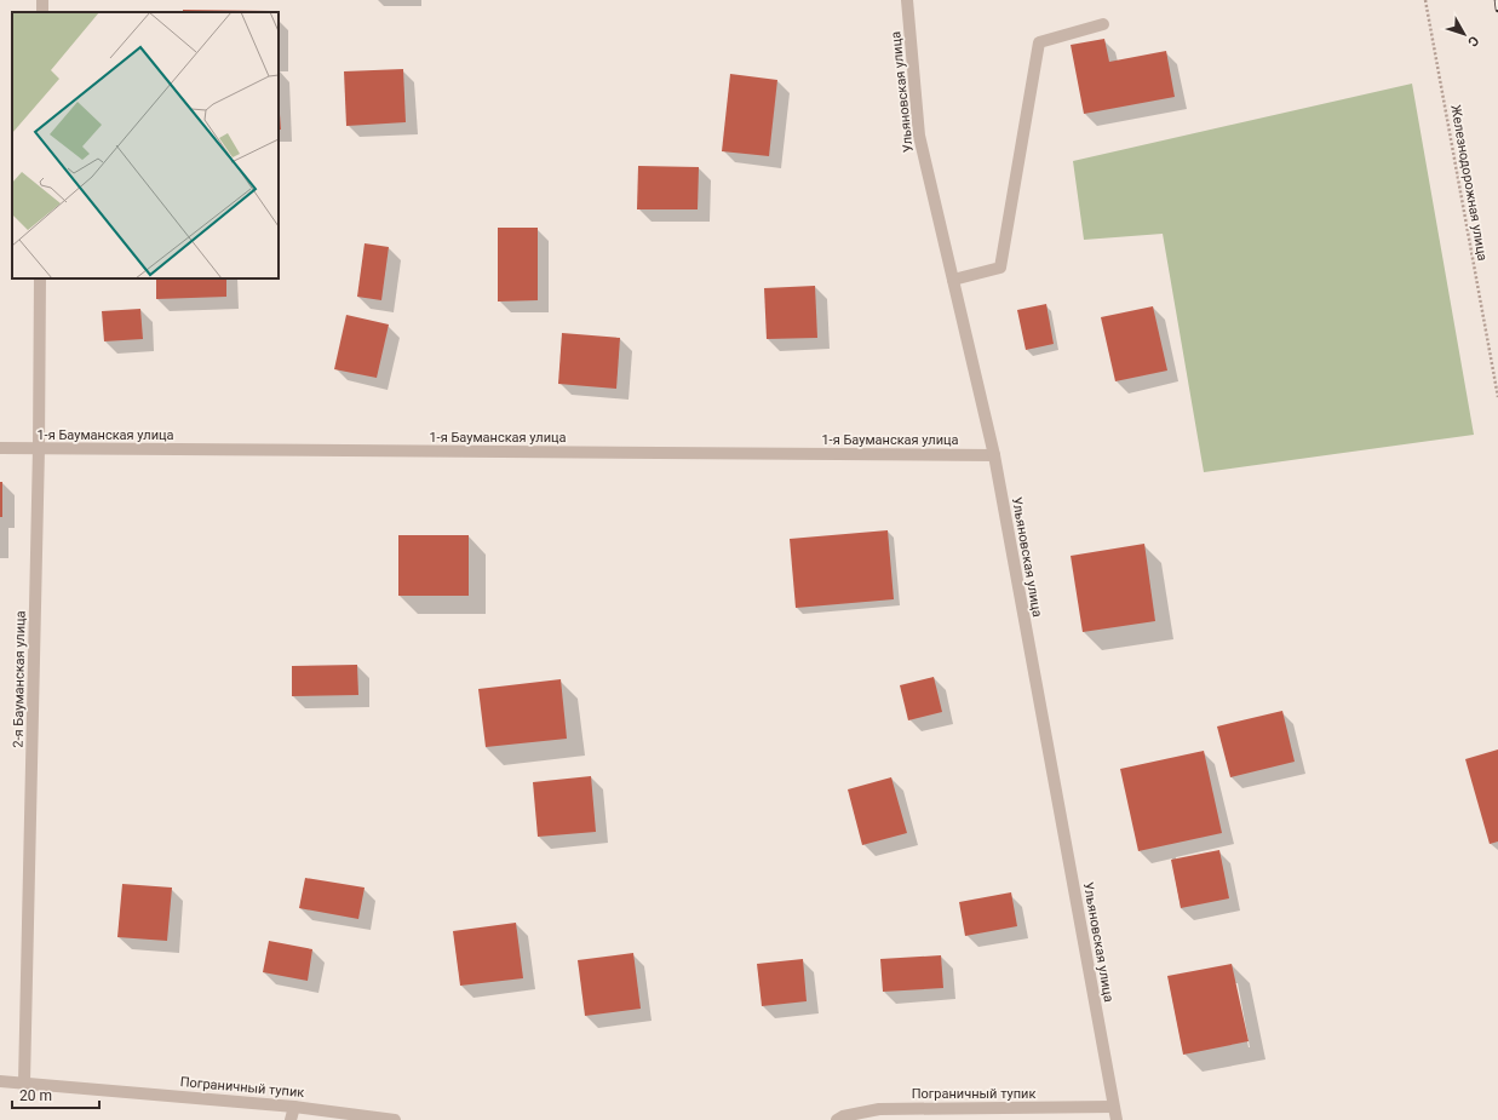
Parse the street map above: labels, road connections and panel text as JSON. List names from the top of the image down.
{
  "streets": {
    "street": [
      "Ульяновская улица",
      "1-я Бауманская улица",
      "2-я Бауманская улица",
      "Пограничный тупик"
    ],
    "path": ["Железнодорожная улица"]
  },
  "crossings": [
    ["Ульяновская улица", "1-я Бауманская улица"],
    ["Ульяновская улица", "Пограничный тупик"],
    ["1-я Бауманская улица", "2-я Бауманская улица"],
    ["2-я Бауманская улица", "Пограничный тупик"]
  ],
  "scale_bar": "20 m",
  "north": "bottom right"
}
